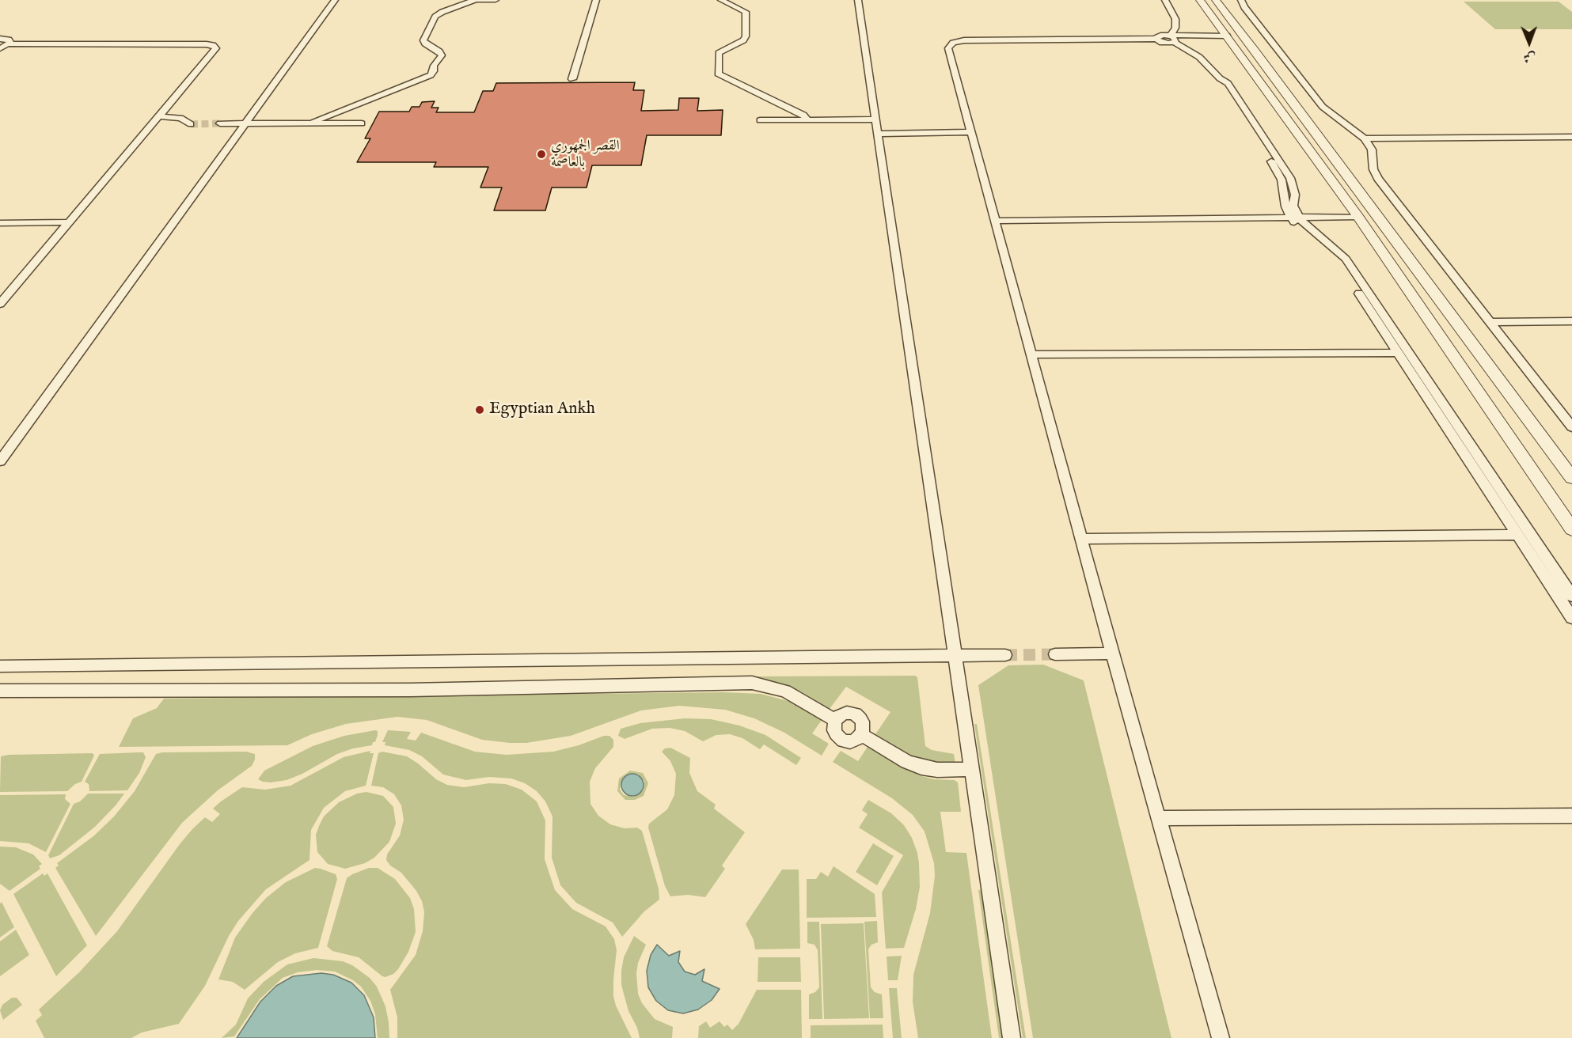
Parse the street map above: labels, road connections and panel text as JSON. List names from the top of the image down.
{
  "places": ["القصر الجمهوري بالعاصمة", "Egyptian Ankh"],
  "north": "bottom"
}
